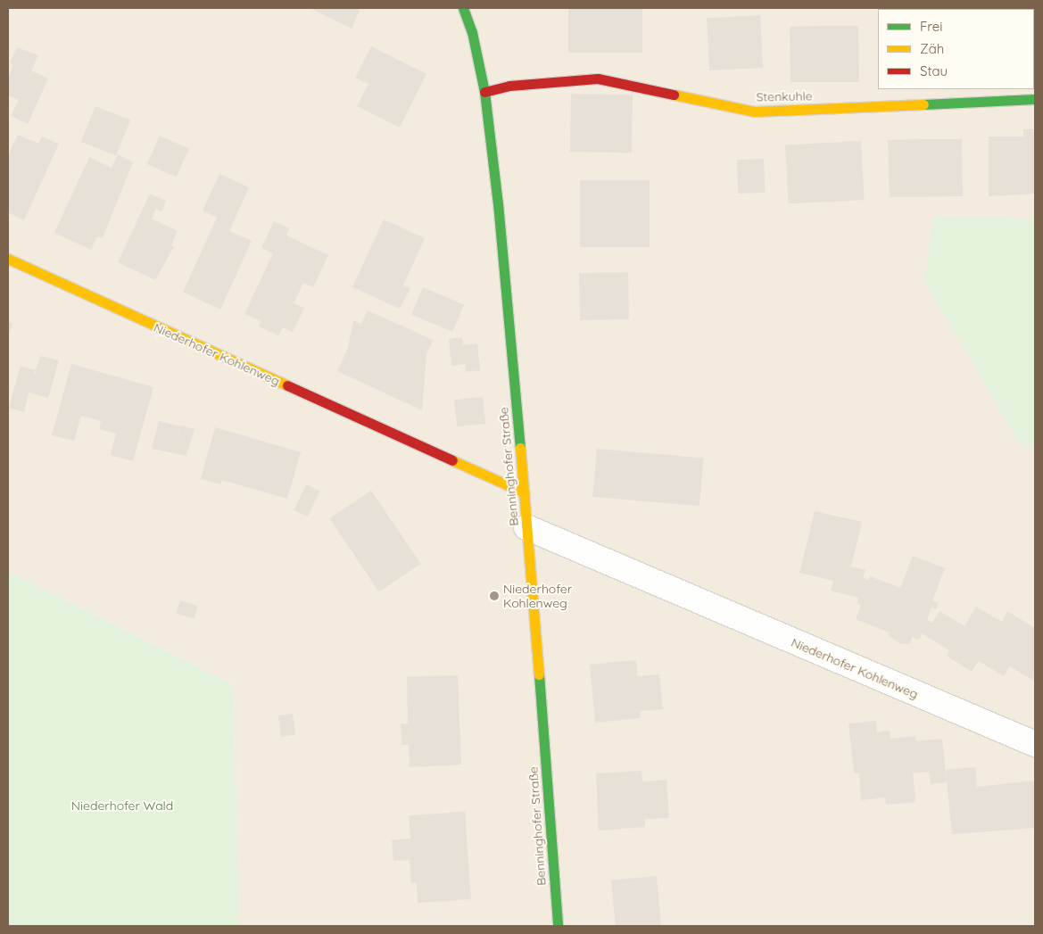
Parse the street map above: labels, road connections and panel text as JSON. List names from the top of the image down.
{
  "streets": {
    "street": ["Stenkuhle", "Niederhofer Kohlenweg", "Benninghofer Straße"]
  },
  "crossings": [
    ["Stenkuhle", "Benninghofer Straße"],
    ["Niederhofer Kohlenweg", "Benninghofer Straße"]
  ],
  "parks": ["Niederhofer Wald"],
  "places": ["Niederhofer Kohlenweg"],
  "legend": ["Frei", "Zäh", "Stau"]
}
